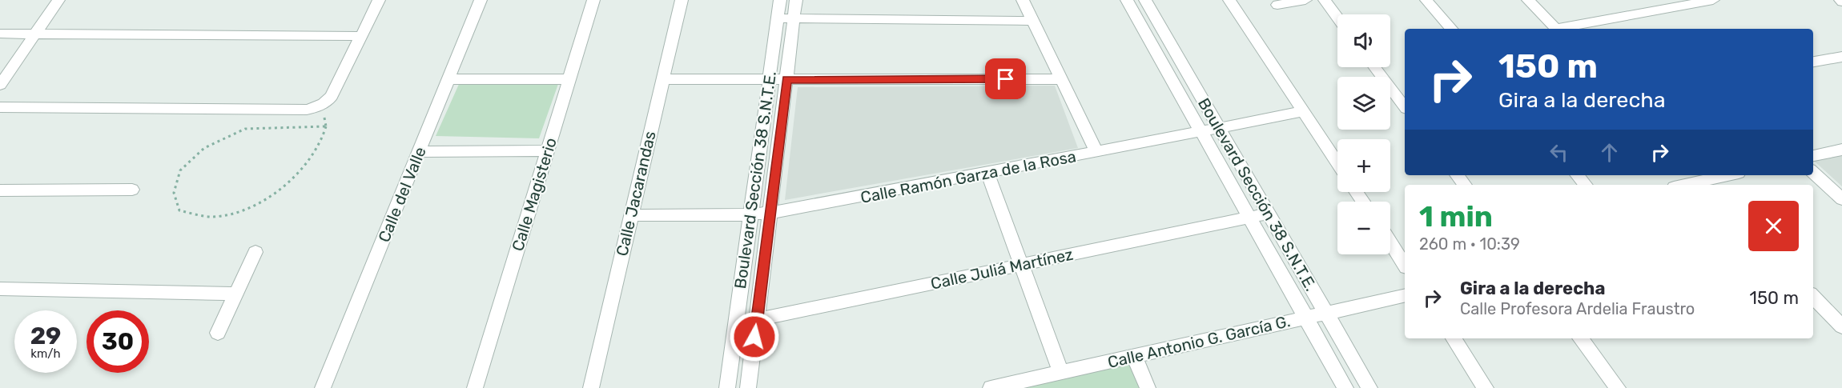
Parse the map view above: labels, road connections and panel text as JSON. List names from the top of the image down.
{
  "streets": {
    "street": [
      "Calle Ramón Garza de la Rosa",
      "Boulevard Sección 38 S.N.T.E.",
      "Calle Jacarandas",
      "Calle del Valle",
      "Calle Magisterio",
      "Calle Juliá Martínez",
      "Calle Antonio G. García G."
    ]
  },
  "crossings": [
    ["Calle Ramón Garza de la Rosa", "Boulevard Sección 38 S.N.T.E."],
    ["Calle Ramón Garza de la Rosa", "Calle Jacarandas"],
    ["Boulevard Sección 38 S.N.T.E.", "Calle Juliá Martínez"],
    ["Boulevard Sección 38 S.N.T.E.", "Calle Antonio G. García G."]
  ],
  "page": {
    "map_buttons": ["+", "−"],
    "turn": ["150 m", "Gira a la derecha"],
    "heading": ["1 min", "260 m · 10:39"],
    "list": [
      {
        "name": "Gira a la derecha",
        "note": "Calle Profesora Ardelia Fraustro",
        "value": "150 m"
      }
    ],
    "speed": "29 km/h",
    "limit": "30"
  }
}
